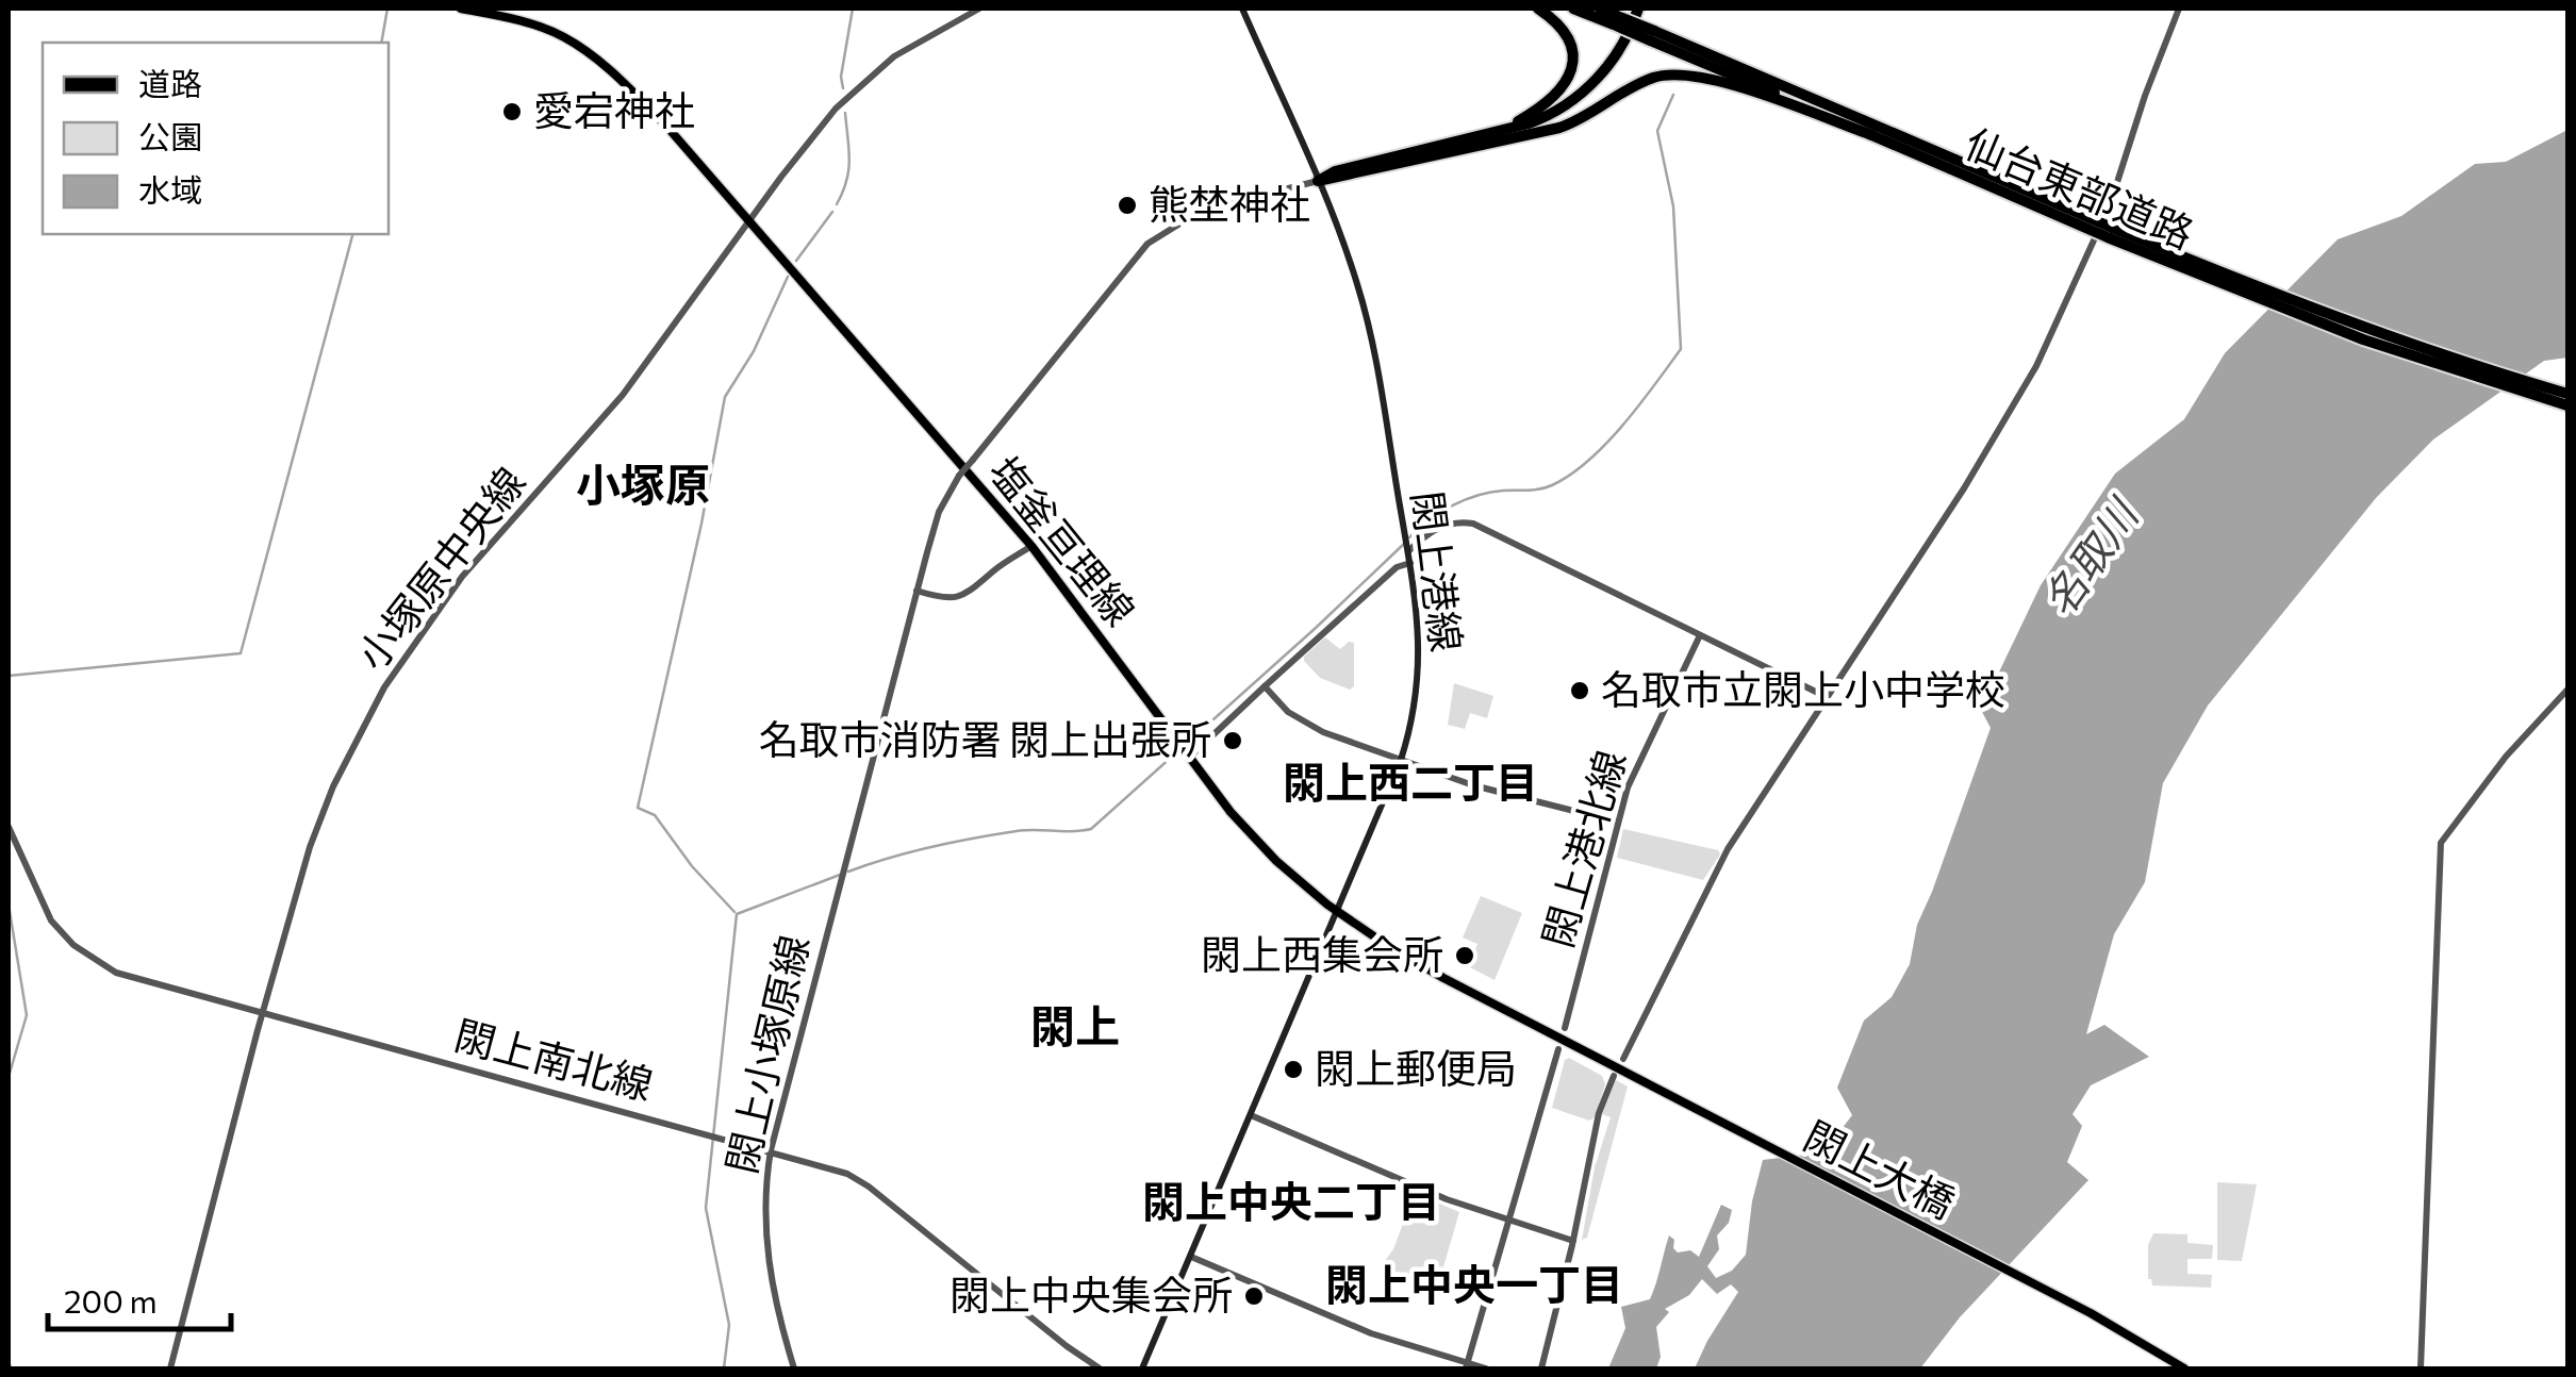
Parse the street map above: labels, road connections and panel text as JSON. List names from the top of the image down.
{
  "streets": {
    "highway": ["仙台東部道路"],
    "main road": ["塩釜亘理線", "閖上港線", "閖上大橋"],
    "street": [
      "小塚原中央線",
      "閖上港北線",
      "閖上小塚原線",
      "閖上南北線"
    ]
  },
  "crossings": [
    ["塩釜亘理線", "小塚原中央線"],
    ["塩釜亘理線", "閖上港線"],
    ["塩釜亘理線", "閖上大橋"],
    ["小塚原中央線", "閖上南北線"],
    ["閖上小塚原線", "閖上南北線"]
  ],
  "districts": [
    "小塚原",
    "閖上西二丁目",
    "閖上",
    "閖上中央二丁目",
    "閖上中央一丁目"
  ],
  "water": ["名取川"],
  "places": [
    "愛宕神社",
    "熊埜神社",
    "名取市立閖上小中学校",
    "名取市消防署 閖上出張所",
    "閖上西集会所",
    "閖上郵便局",
    "閖上中央集会所"
  ],
  "legend": ["道路", "公園", "水域"],
  "scale_bar": "200 m"
}
